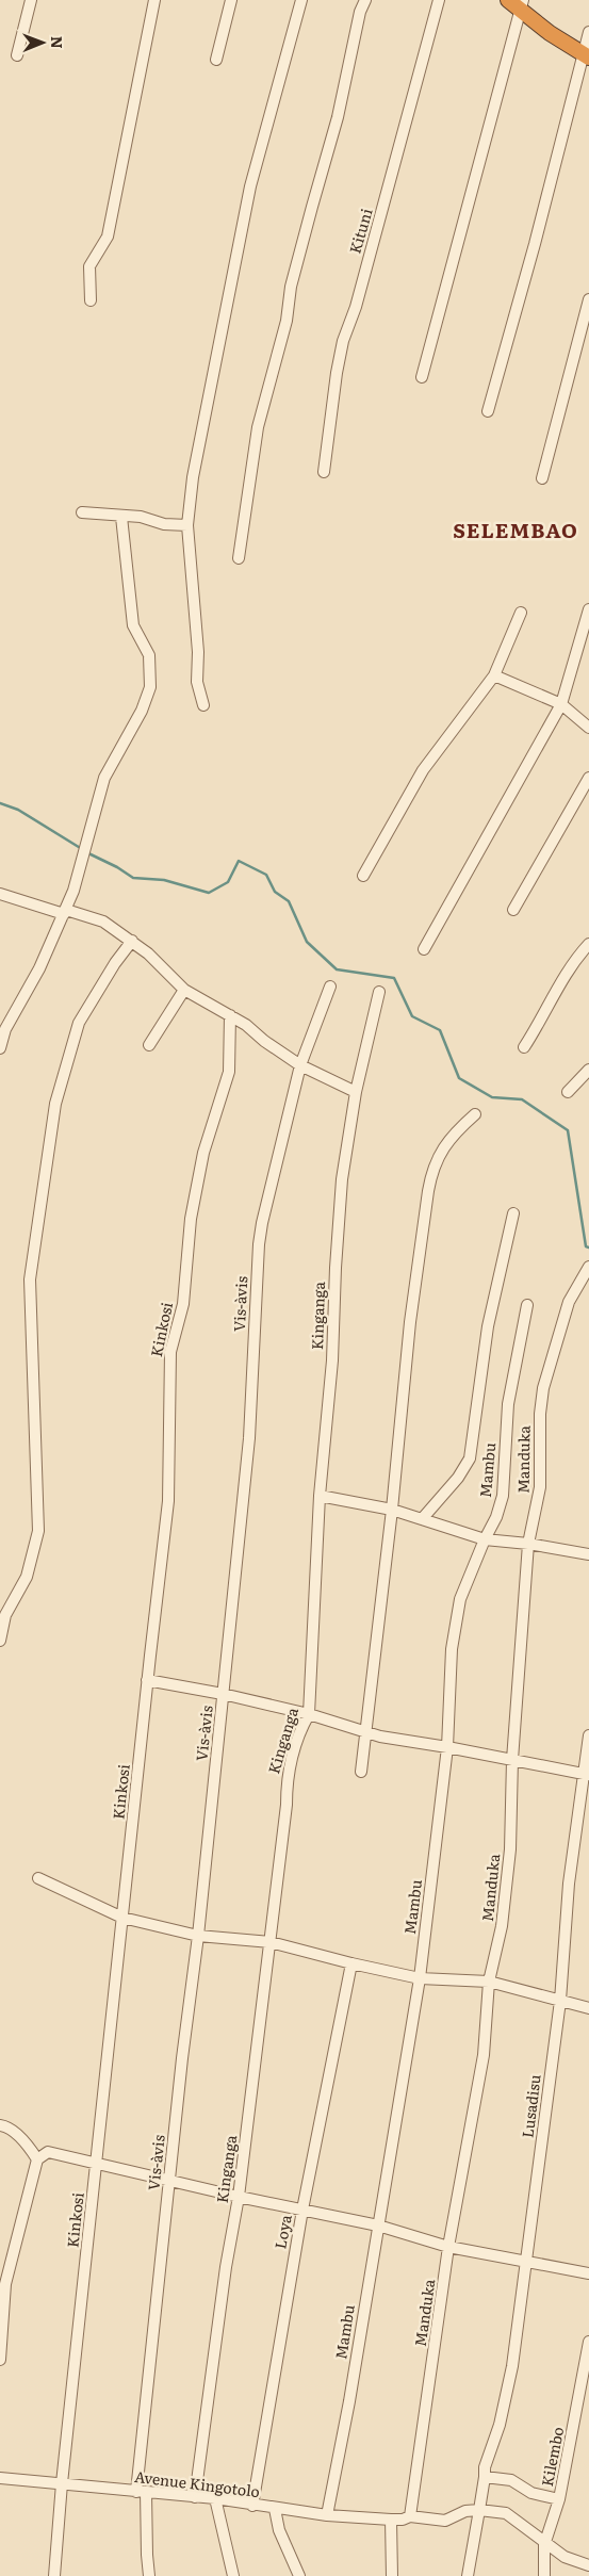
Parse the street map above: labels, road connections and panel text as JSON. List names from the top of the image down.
{
  "streets": {
    "street": [
      "Kituni",
      "Vis-àvis",
      "Kinganga",
      "Kinkosi",
      "Manduka",
      "Mambu",
      "Lusadisu",
      "Loya",
      "Kilembo",
      "Avenue Kingotolo"
    ]
  },
  "crossings": [
    ["Vis-àvis", "Avenue Kingotolo"],
    ["Kinganga", "Avenue Kingotolo"],
    ["Kinkosi", "Avenue Kingotolo"],
    ["Manduka", "Avenue Kingotolo"],
    ["Mambu", "Avenue Kingotolo"],
    ["Lusadisu", "Avenue Kingotolo"],
    ["Loya", "Avenue Kingotolo"]
  ],
  "districts": ["SELEMBAO"],
  "north": "right"
}
